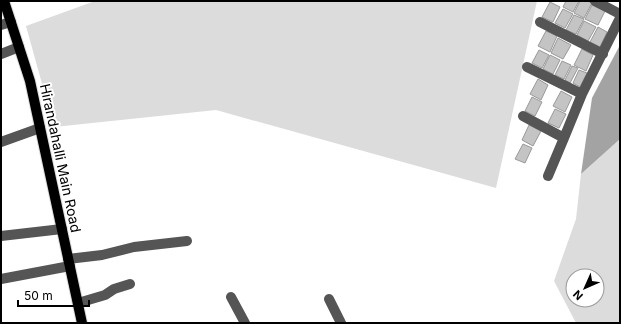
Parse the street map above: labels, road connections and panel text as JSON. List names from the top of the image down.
{
  "streets": {
    "main road": ["Hirandahalli Main Road"]
  },
  "scale_bar": "50 m",
  "north": "bottom left"
}
